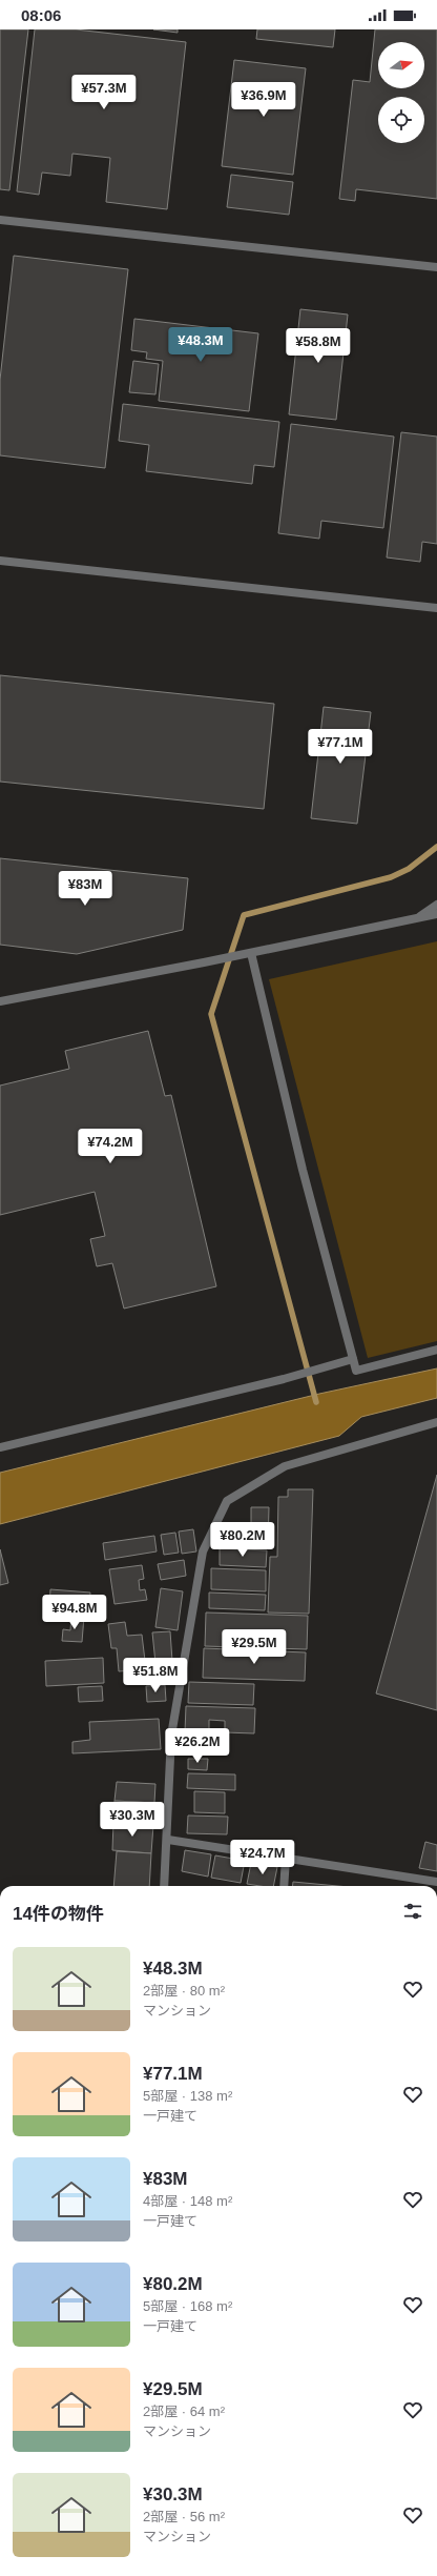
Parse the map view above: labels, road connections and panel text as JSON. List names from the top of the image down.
{
  "north": "right",
  "page": {
    "status": "08:06",
    "price": [
      "¥57.3M",
      "¥36.9M",
      "¥48.3M",
      "¥58.8M",
      "¥77.1M",
      "¥83M",
      "¥74.2M",
      "¥80.2M",
      "¥94.8M",
      "¥29.5M",
      "¥51.8M",
      "¥26.2M",
      "¥30.3M",
      "¥24.7M"
    ],
    "heading": "14件の物件",
    "list": [
      {
        "name": "¥48.3M",
        "note": "2部屋 · 80 m² · マンション"
      },
      {
        "name": "¥77.1M",
        "note": "5部屋 · 138 m² · 一戸建て"
      },
      {
        "name": "¥83M",
        "note": "4部屋 · 148 m² · 一戸建て"
      },
      {
        "name": "¥80.2M",
        "note": "5部屋 · 168 m² · 一戸建て"
      },
      {
        "name": "¥29.5M",
        "note": "2部屋 · 64 m² · マンション"
      },
      {
        "name": "¥30.3M",
        "note": "2部屋 · 56 m² · マンション"
      }
    ]
  }
}
